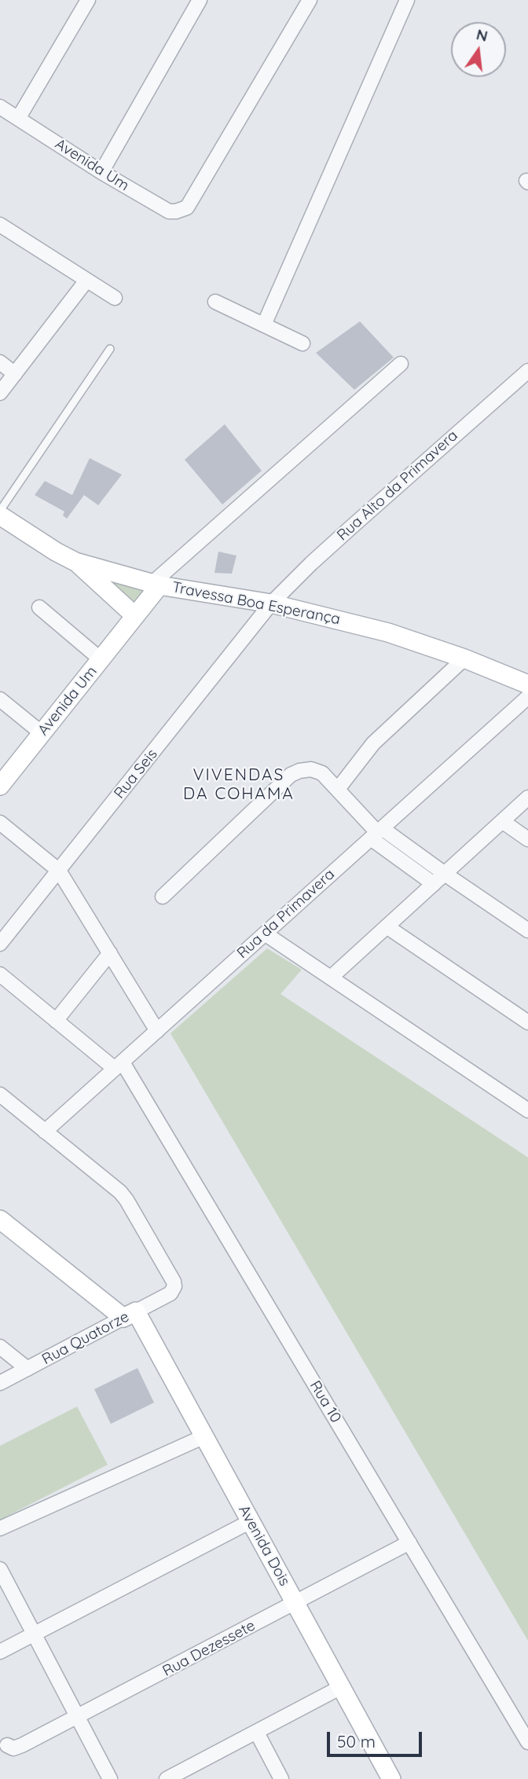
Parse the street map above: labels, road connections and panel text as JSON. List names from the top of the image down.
{
  "streets": {
    "street": [
      "Avenida Um",
      "Rua Alto da Primavera",
      "Travessa Boa Esperança",
      "Rua Seis",
      "Rua da Primavera",
      "Rua Quatorze",
      "Rua 10",
      "Avenida Dois",
      "Rua Dezessete"
    ]
  },
  "crossings": [
    ["Avenida Um", "Travessa Boa Esperança"],
    ["Rua Alto da Primavera", "Travessa Boa Esperança"],
    ["Rua Alto da Primavera", "Rua Seis"],
    ["Travessa Boa Esperança", "Rua Seis"],
    ["Rua da Primavera", "Rua Quatorze"],
    ["Rua da Primavera", "Rua 10"],
    ["Rua Quatorze", "Avenida Dois"],
    ["Rua 10", "Rua Dezessete"],
    ["Avenida Dois", "Rua Dezessete"]
  ],
  "districts": ["VIVENDAS DA COHAMA"],
  "scale_bar": "50 m",
  "north": "top"
}
